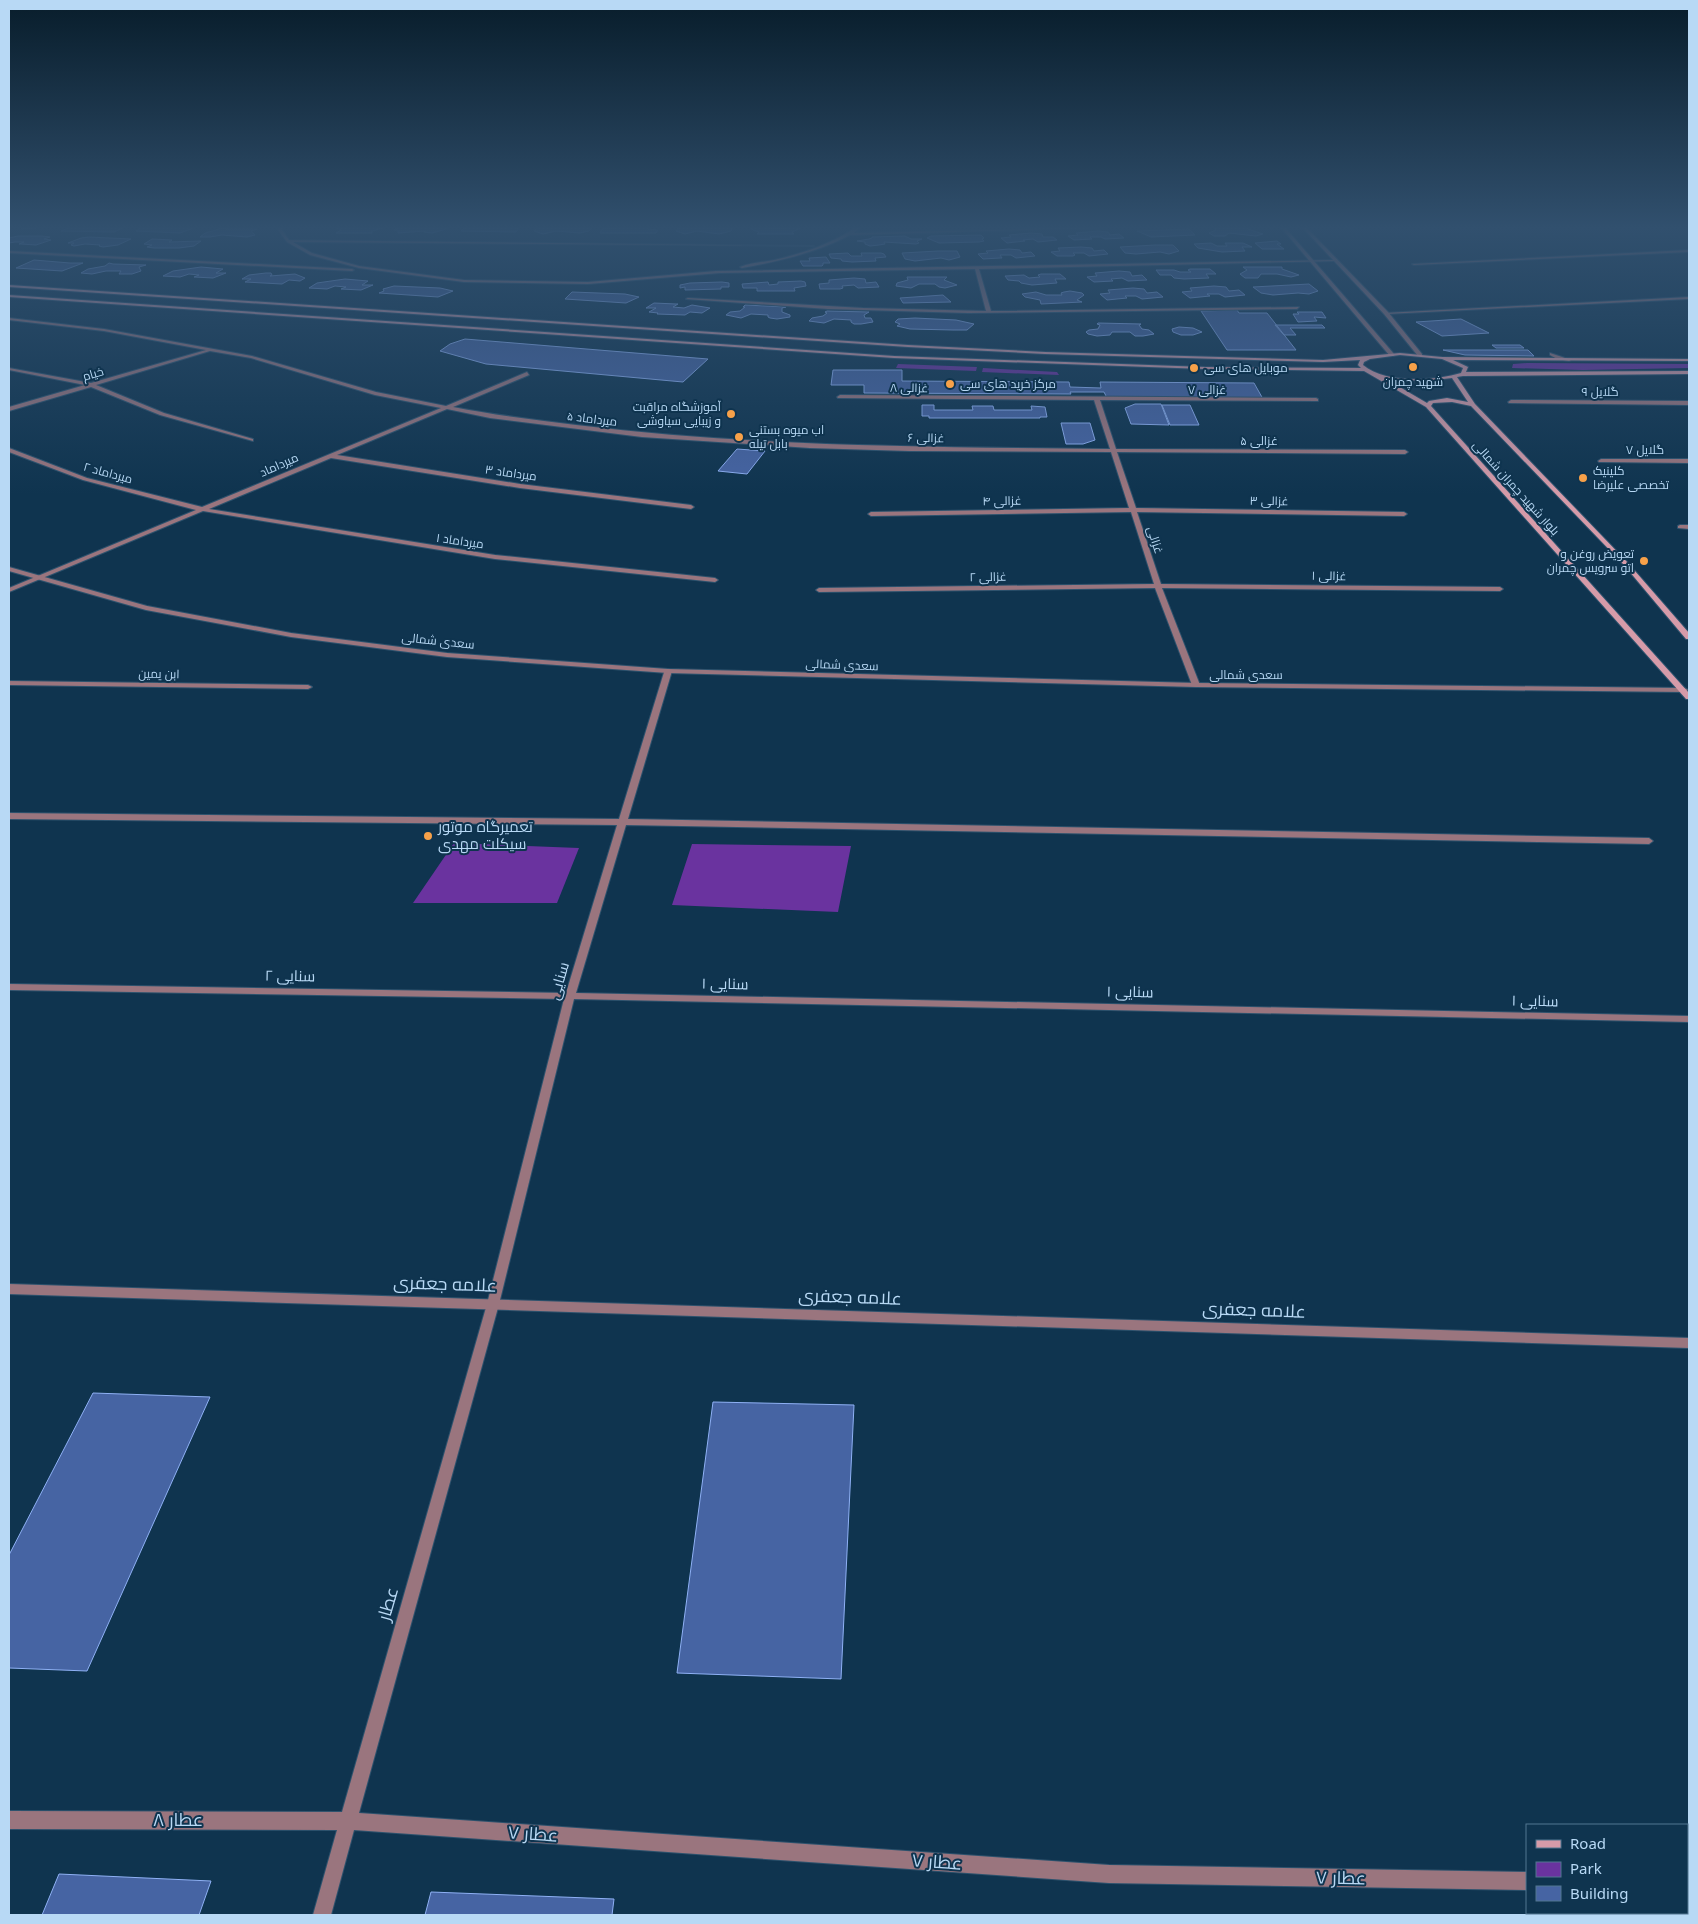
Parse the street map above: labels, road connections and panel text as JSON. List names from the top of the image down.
{
  "streets": {
    "main road": ["بلوار شهید چمران شمالی"],
    "street": [
      "خیام",
      "غزالی ۸",
      "غزالی ۷",
      "گلایل ۹",
      "میرداماد ۵",
      "غزالی ۶",
      "غزالی ۵",
      "گلایل ۷",
      "میرداماد",
      "میرداماد ۲",
      "میرداماد ۳",
      "غزالی ۴",
      "غزالی ۳",
      "غزالی",
      "میرداماد ۱",
      "غزالی ۱",
      "غزالی ۲",
      "سعدی شمالی",
      "ابن یمین",
      "سنایی ۲",
      "سنایی",
      "سنایی ۱",
      "علامه جعفری",
      "عطار",
      "عطار ۸",
      "عطار ۷"
    ]
  },
  "crossings": [
    ["خیام", "میرداماد ۵"],
    ["غزالی ۸", "غزالی ۷"],
    ["غزالی ۸", "غزالی"],
    ["غزالی ۷", "غزالی"],
    ["میرداماد ۵", "غزالی ۶"],
    ["میرداماد ۵", "میرداماد"],
    ["غزالی ۶", "غزالی ۵"],
    ["غزالی ۶", "غزالی"],
    ["غزالی ۵", "غزالی"],
    ["میرداماد", "میرداماد ۲"],
    ["میرداماد", "میرداماد ۳"],
    ["میرداماد", "میرداماد ۱"],
    ["میرداماد", "سعدی شمالی"],
    ["میرداماد ۲", "میرداماد ۱"],
    ["بلوار شهید چمران شمالی", "سعدی شمالی"],
    ["غزالی ۴", "غزالی ۳"],
    ["غزالی ۴", "غزالی"],
    ["غزالی ۳", "غزالی"],
    ["غزالی", "غزالی ۱"],
    ["غزالی", "غزالی ۲"],
    ["غزالی", "سعدی شمالی"],
    ["غزالی ۱", "غزالی ۲"],
    ["سعدی شمالی", "سنایی"],
    ["سنایی ۲", "سنایی"],
    ["سنایی ۲", "سنایی ۱"],
    ["سنایی", "سنایی ۱"],
    ["سنایی", "علامه جعفری"],
    ["سنایی", "عطار"],
    ["علامه جعفری", "عطار"],
    ["عطار", "عطار ۸"],
    ["عطار", "عطار ۷"],
    ["عطار ۸", "عطار ۷"]
  ],
  "places": [
    "شهید چمران",
    "موبایل های سی",
    "مرکز خرید های سی",
    "آموزشگاه مراقبت و زیبایی سیاوشی",
    "اب میوه بستنی بابل تیله",
    "کلینیک تخصصی علیرضا",
    "تعویض روغن و اتو سرویس چمران",
    "تعمیرگاه موتور سیکلت مهدی"
  ],
  "legend": ["Road", "Park", "Building"]
}
